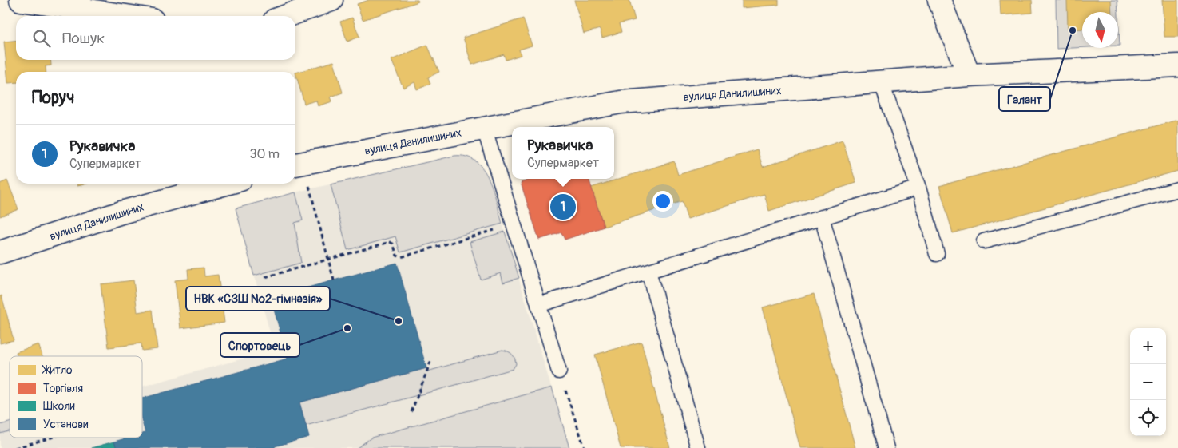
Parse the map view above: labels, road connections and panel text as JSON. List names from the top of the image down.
{
  "streets": {
    "street": ["вулиця Данилишиних"]
  },
  "places": ["Галант", "НВК «СЗШ №2-гімназія»", "Спортовець"],
  "legend": [
    "Житло",
    "Торгівля",
    "Школи",
    "Установи"
  ],
  "north": "bottom",
  "page": {
    "search": "Пошук",
    "heading": "Поруч",
    "list": [
      {
        "mark": "1",
        "name": "Рукавичка",
        "note": "Супермаркет",
        "value": "30 m"
      }
    ],
    "popup": ["Рукавичка", "Супермаркет"],
    "pins": "1",
    "map_buttons": ["+", "−"]
  }
}
